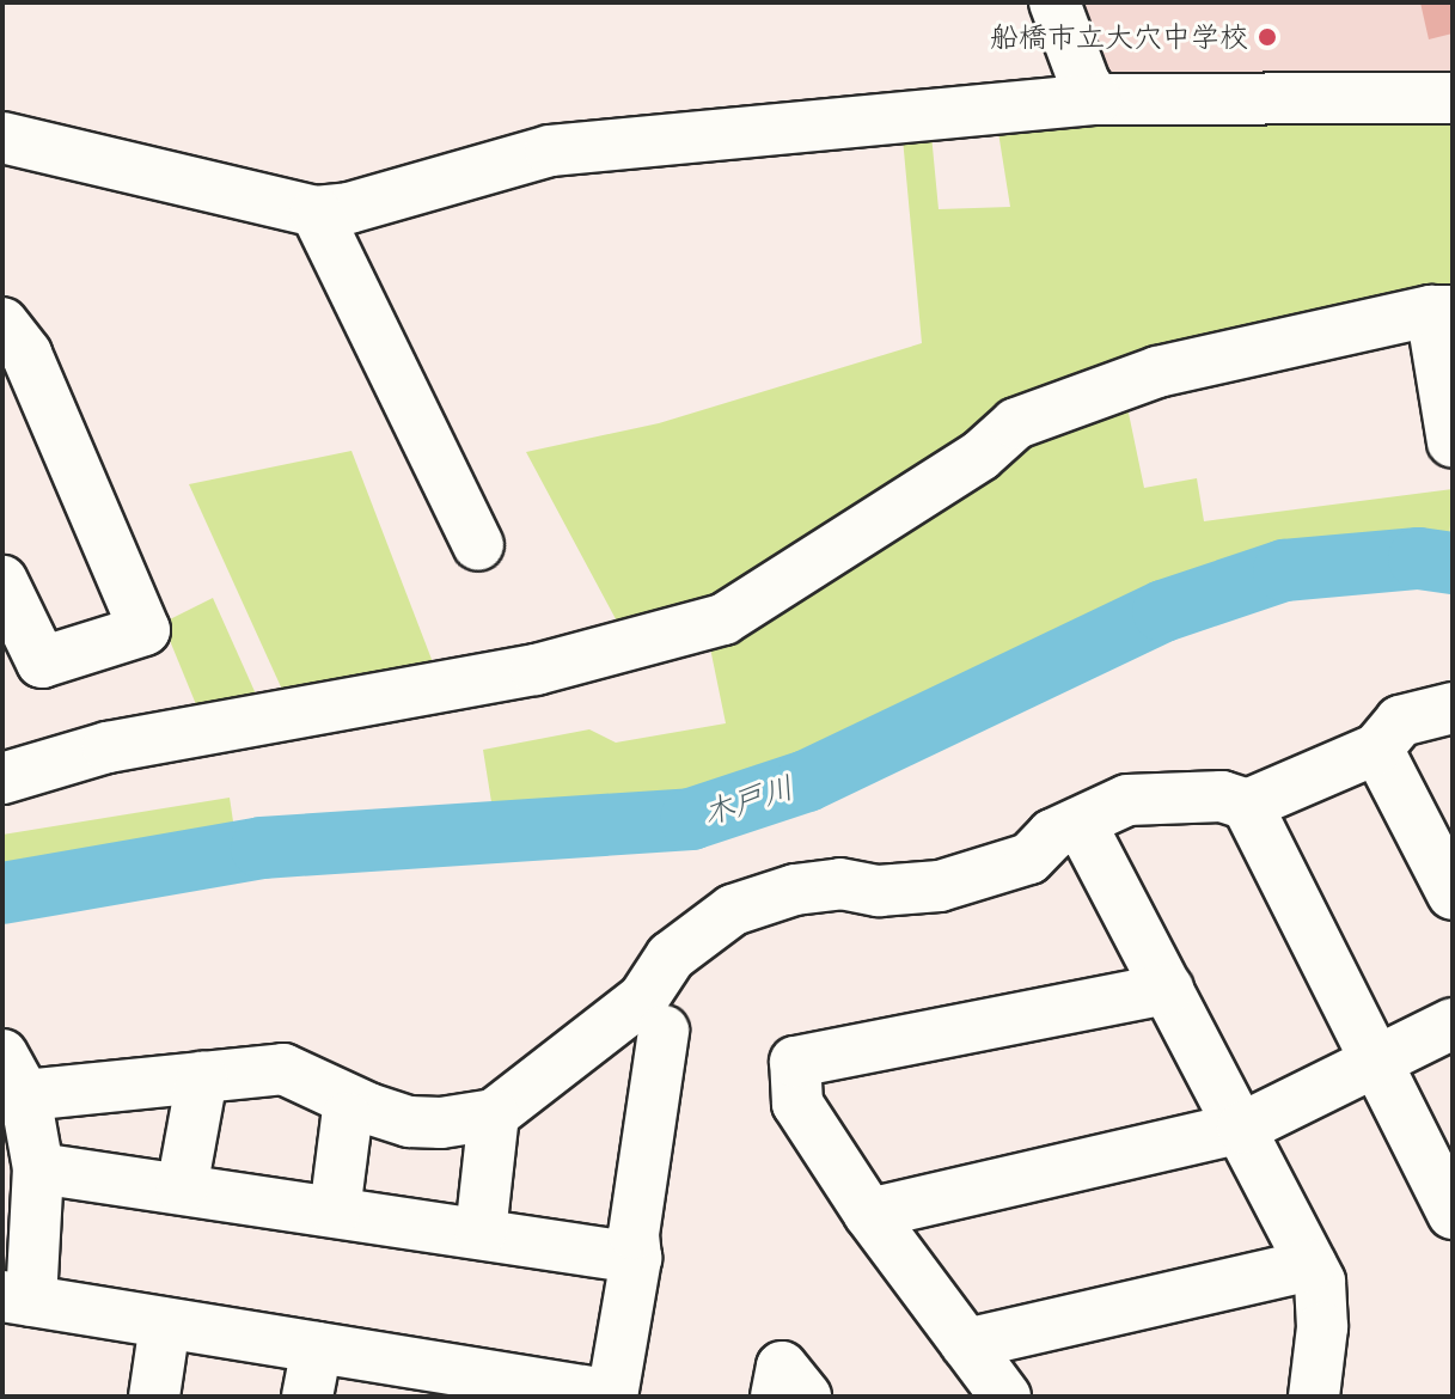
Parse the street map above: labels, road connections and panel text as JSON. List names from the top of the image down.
{
  "water": ["木戸川"],
  "places": ["船橋市立大穴中学校"]
}
